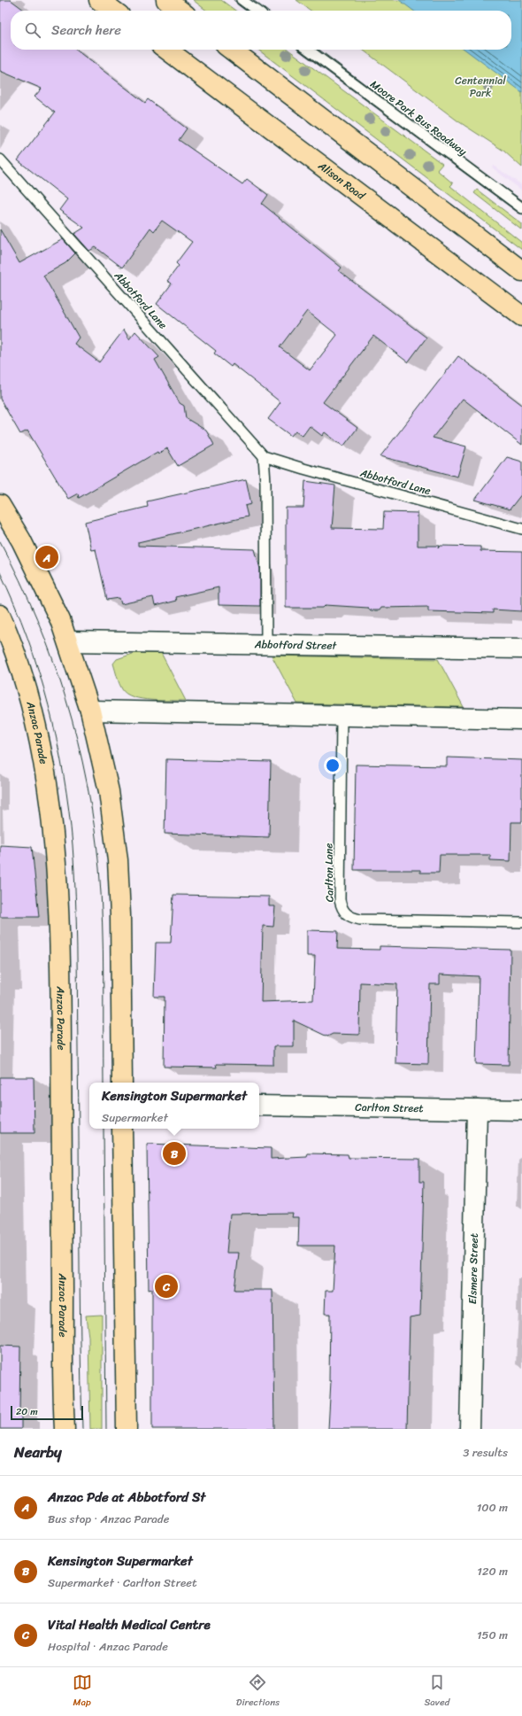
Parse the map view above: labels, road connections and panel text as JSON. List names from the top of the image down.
{
  "streets": {
    "main road": ["Alison Road", "Anzac Parade"],
    "street": ["Abbotford Street", "Carlton Street", "Elsmere Street"],
    "lane": ["Moore Park Bus Roadway", "Abbotford Lane", "Carlton Lane"]
  },
  "crossings": [
    ["Carlton Street", "Elsmere Street"]
  ],
  "parks": ["Centennial Park"],
  "scale_bar": "20 m",
  "page": {
    "search": "Search here",
    "pins": ["A", "B", "C"],
    "popup": ["Kensington Supermarket", "Supermarket"],
    "scale": "20 m",
    "heading": ["Nearby", "3 results"],
    "list": [
      {
        "mark": "A",
        "name": "Anzac Pde at Abbotford St",
        "note": "Bus stop · Anzac Parade",
        "value": "100 m"
      },
      {
        "mark": "B",
        "name": "Kensington Supermarket",
        "note": "Supermarket · Carlton Street",
        "value": "120 m"
      },
      {
        "mark": "C",
        "name": "Vital Health Medical Centre",
        "note": "Hospital · Anzac Parade",
        "value": "150 m"
      }
    ],
    "nav": ["Map", "Directions", "Saved"]
  }
}
